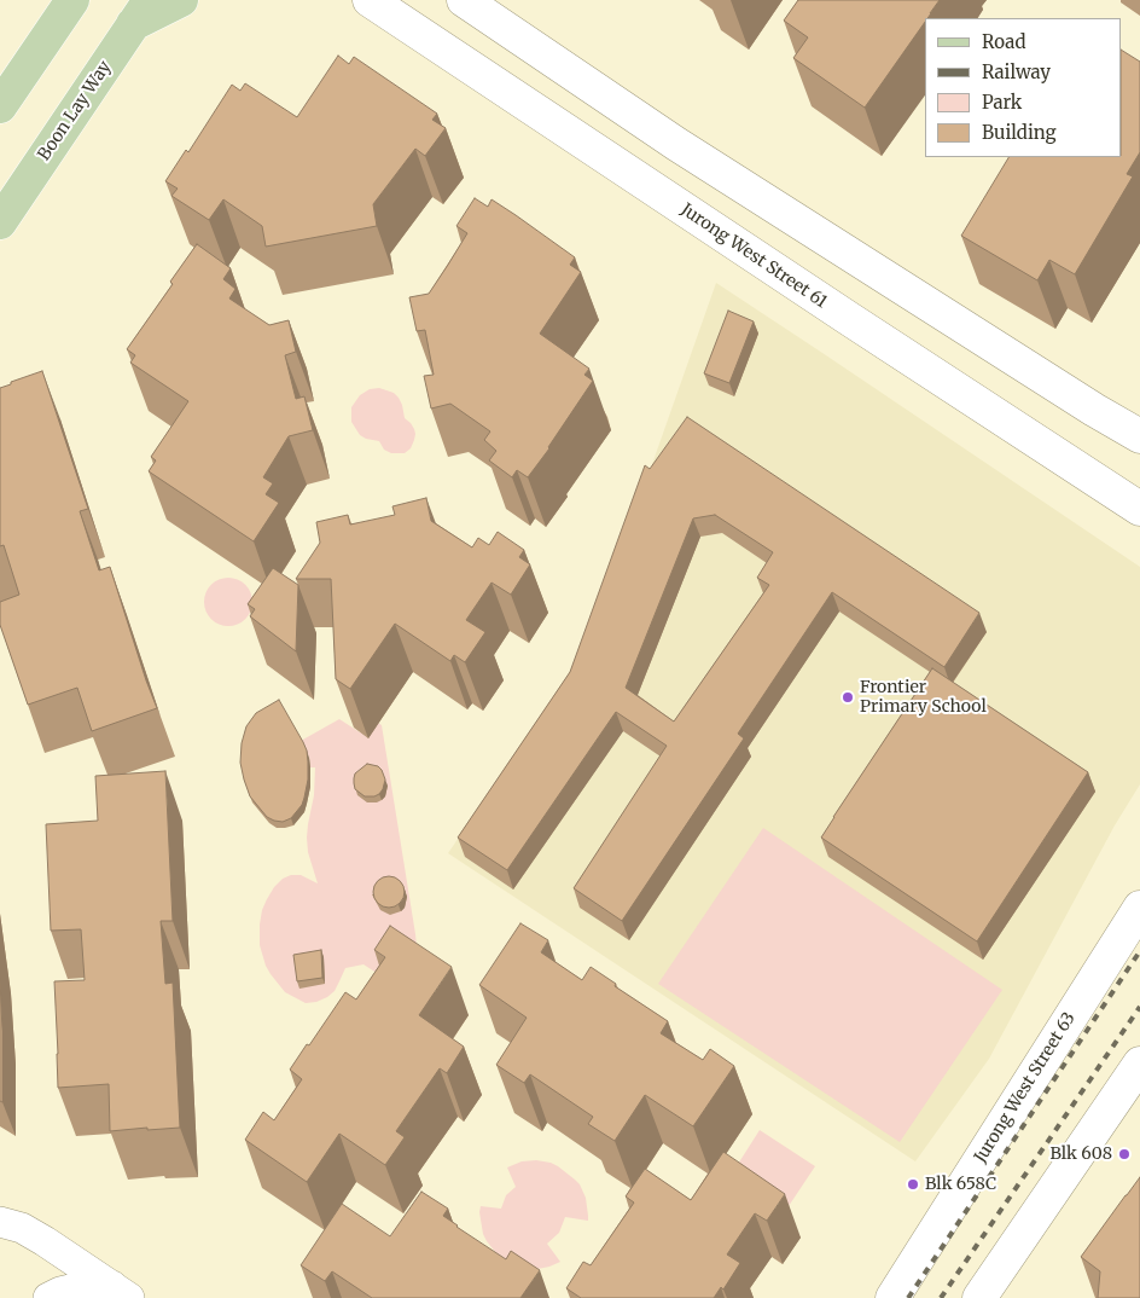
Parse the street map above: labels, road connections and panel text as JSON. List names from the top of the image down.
{
  "streets": {
    "main road": ["Boon Lay Way"],
    "street": ["Jurong West Street 61", "Jurong West Street 63"]
  },
  "places": ["Frontier Primary School", "Blk 608", "Blk 658C"],
  "legend": [
    "Road",
    "Railway",
    "Park",
    "Building"
  ]
}
